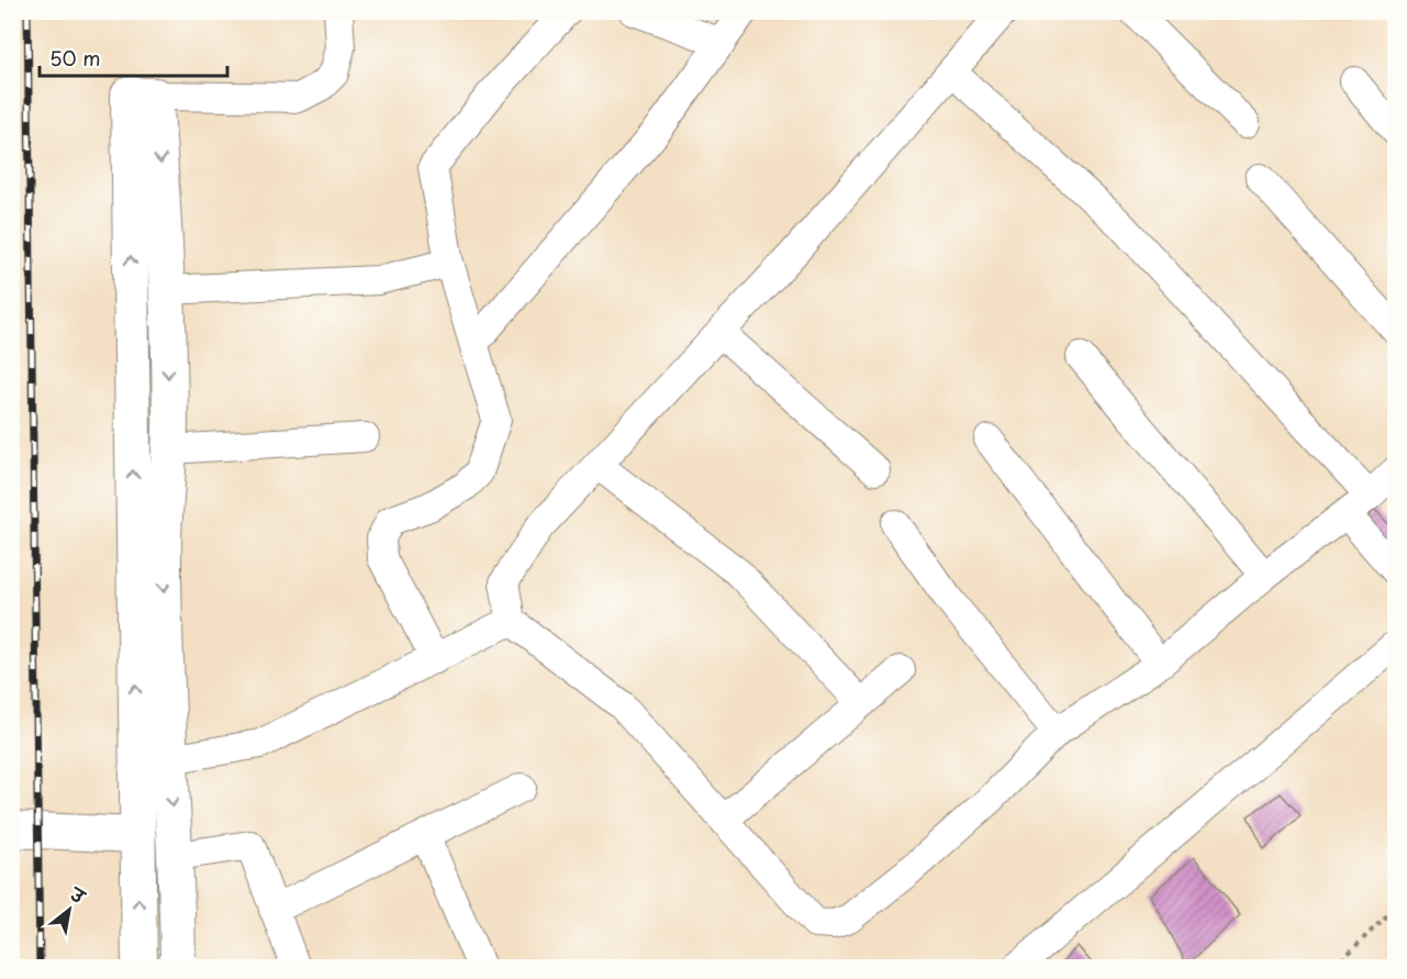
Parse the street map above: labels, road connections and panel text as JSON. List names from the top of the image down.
{
  "scale_bar": "50 m",
  "north": "top right"
}
